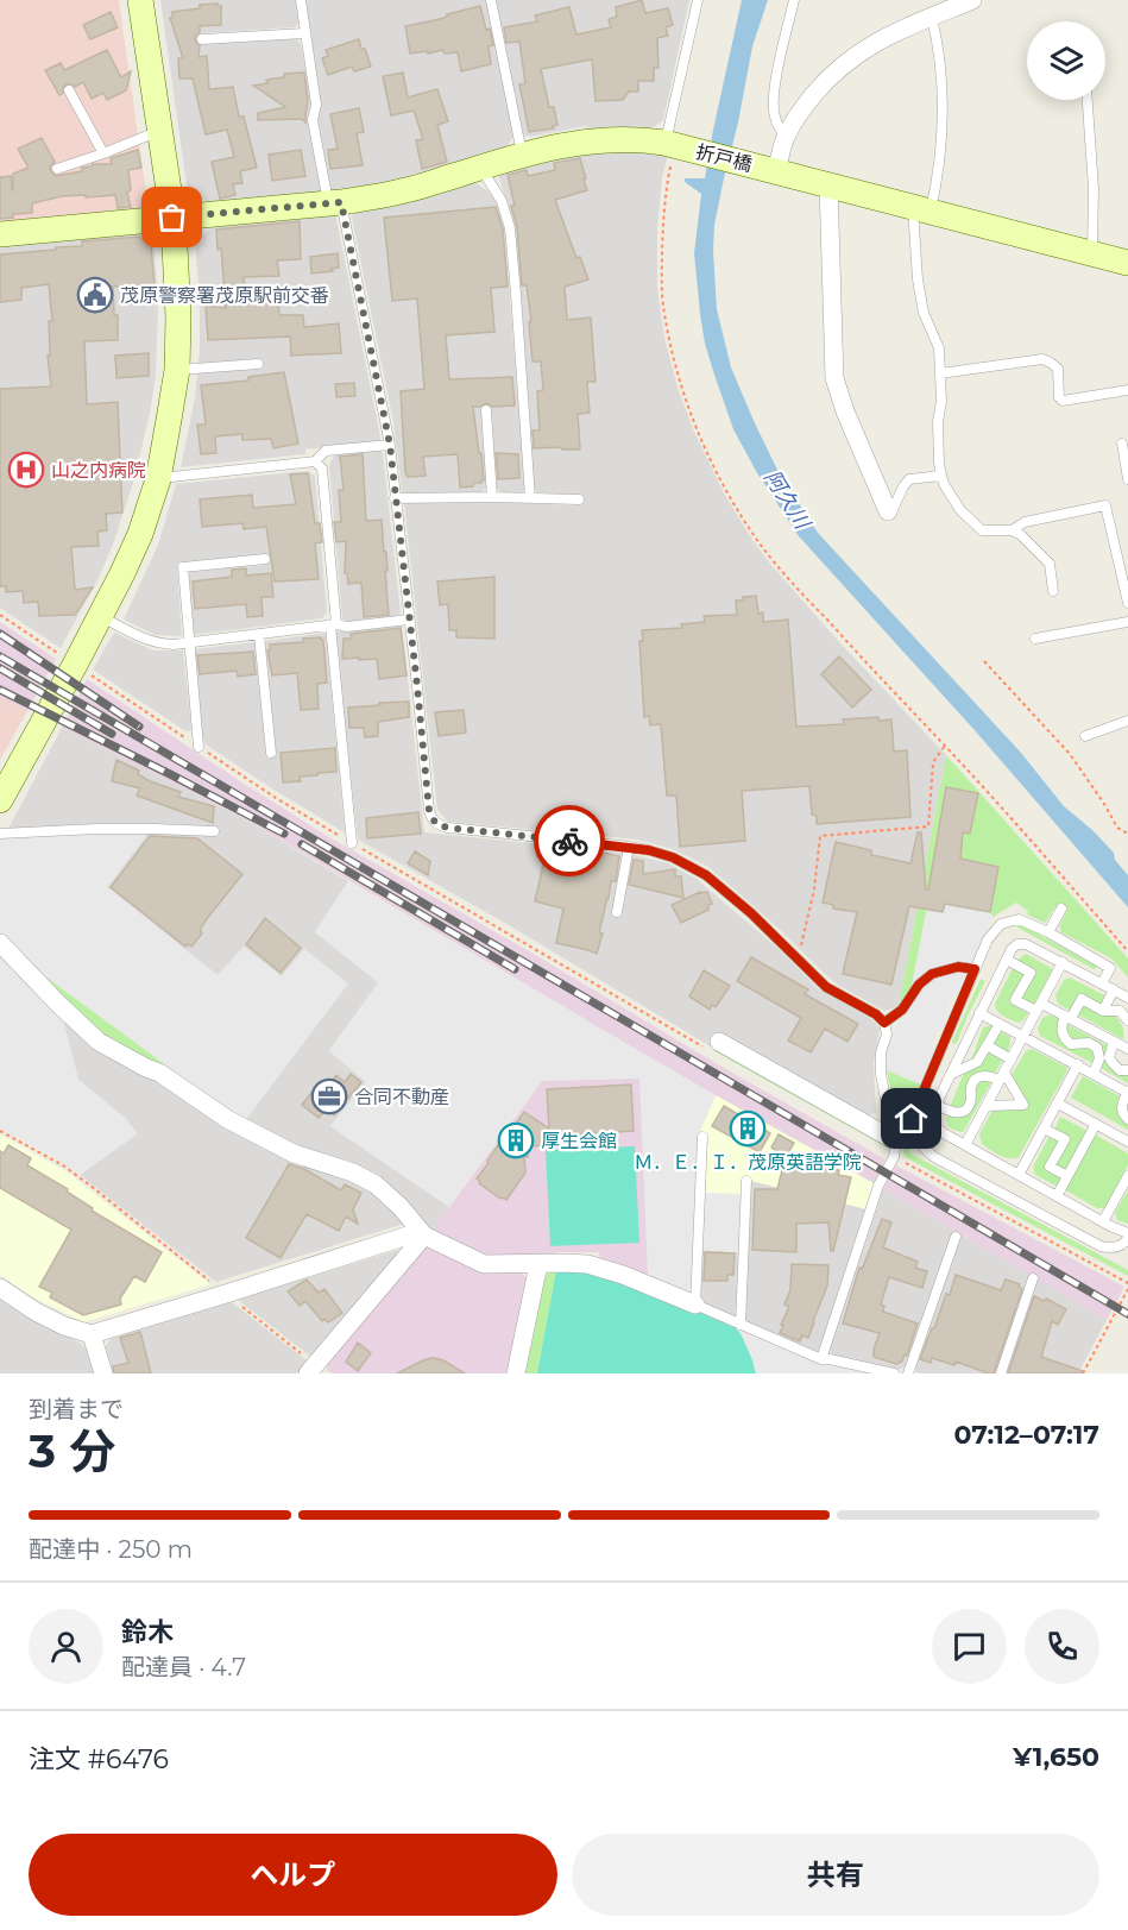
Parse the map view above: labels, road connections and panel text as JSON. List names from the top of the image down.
{
  "streets": {
    "street": ["折戸橋"]
  },
  "water": ["阿久川"],
  "places": {
    "public building": ["茂原警察署茂原駅前交番"],
    "hospital": ["山之内病院"],
    "office": ["合同不動産"],
    "building": ["Ｍ．Ｅ．Ｉ．茂原英語学院", "厚生会館"]
  },
  "page": {
    "heading": ["3 分", "到着まで", "07:12–07:17"],
    "panel": [
      "鈴木",
      "配達員 · 4.7",
      "注文 #6476",
      "¥1,650"
    ],
    "bar": "配達中 · 250 m",
    "buttons": ["ヘルプ", "共有"]
  }
}
